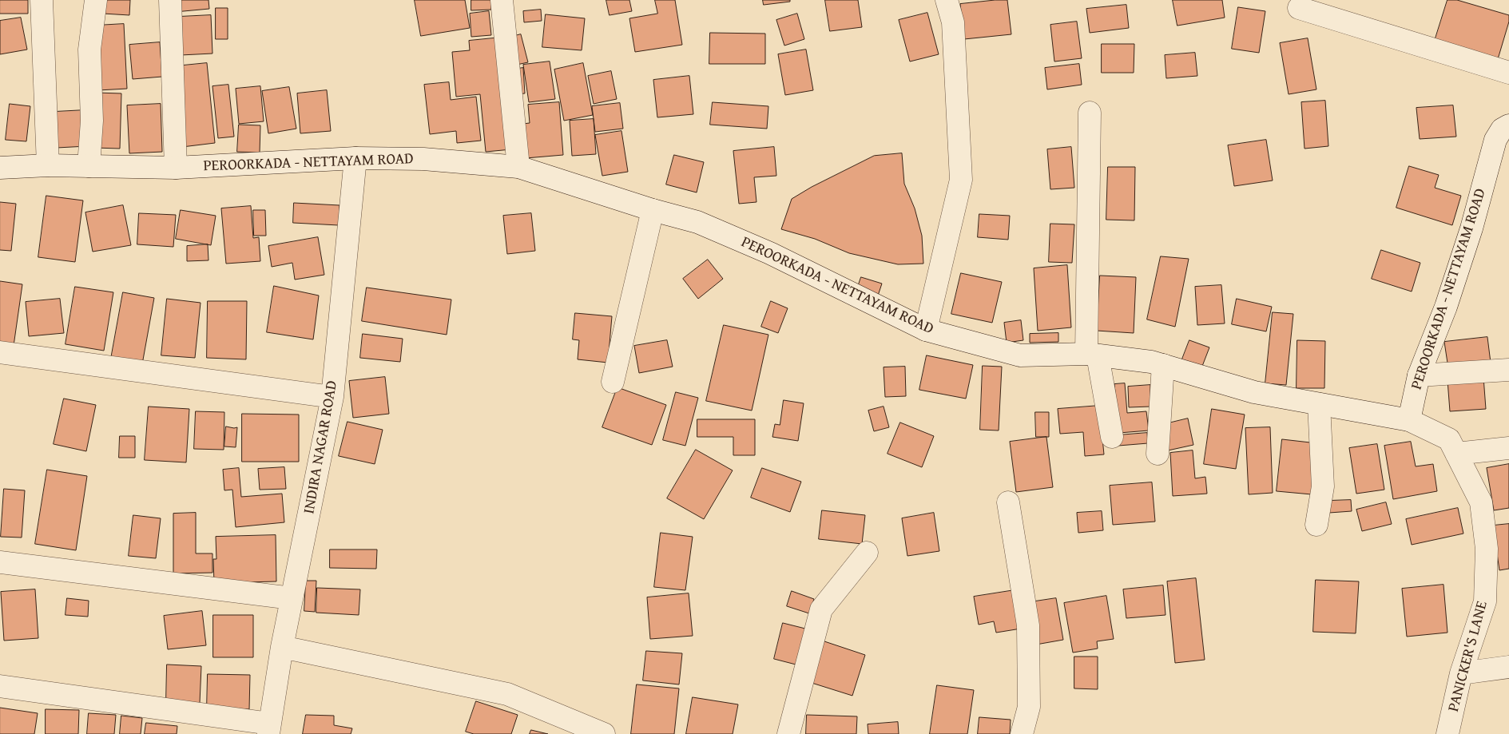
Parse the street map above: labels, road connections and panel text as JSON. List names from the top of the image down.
{
  "streets": {
    "street": ["PEROORKADA - NETTAYAM ROAD", "INDIRA NAGAR ROAD", "PANICKER'S LANE"]
  },
  "crossings": [
    ["PEROORKADA - NETTAYAM ROAD", "INDIRA NAGAR ROAD"],
    ["PEROORKADA - NETTAYAM ROAD", "PANICKER'S LANE"]
  ]
}
